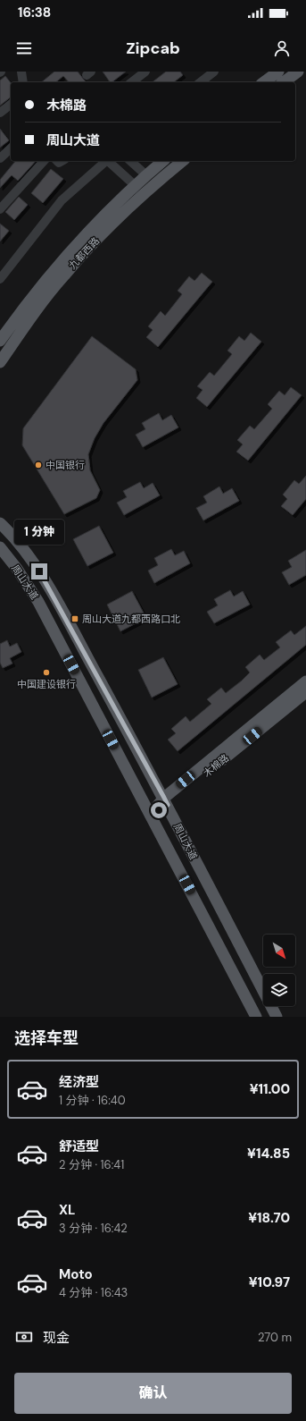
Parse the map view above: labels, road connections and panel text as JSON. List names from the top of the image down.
{
  "streets": {
    "main road": ["九都西路", "周山大道", "木棉路"]
  },
  "crossings": [
    ["周山大道", "木棉路"]
  ],
  "places": {
    "other": ["中国银行", "中国建设银行"],
    "transit": ["周山大道九都西路口北"]
  },
  "north": "bottom right",
  "page": {
    "status": "16:38",
    "header": "Zipcab",
    "banner": ["木棉路", "周山大道"],
    "bubble": "1 分钟",
    "heading": "选择车型",
    "list": [
      {
        "name": "经济型",
        "note": "1 分钟 · 16:40",
        "value": "¥11.00"
      },
      {
        "name": "舒适型",
        "note": "2 分钟 · 16:41",
        "value": "¥14.85"
      },
      {
        "name": "XL",
        "note": "3 分钟 · 16:42",
        "value": "¥18.70"
      },
      {
        "name": "Moto",
        "note": "4 分钟 · 16:43",
        "value": "¥10.97"
      }
    ],
    "pay": ["现金", "270 m"],
    "buttons": "确认"
  }
}
